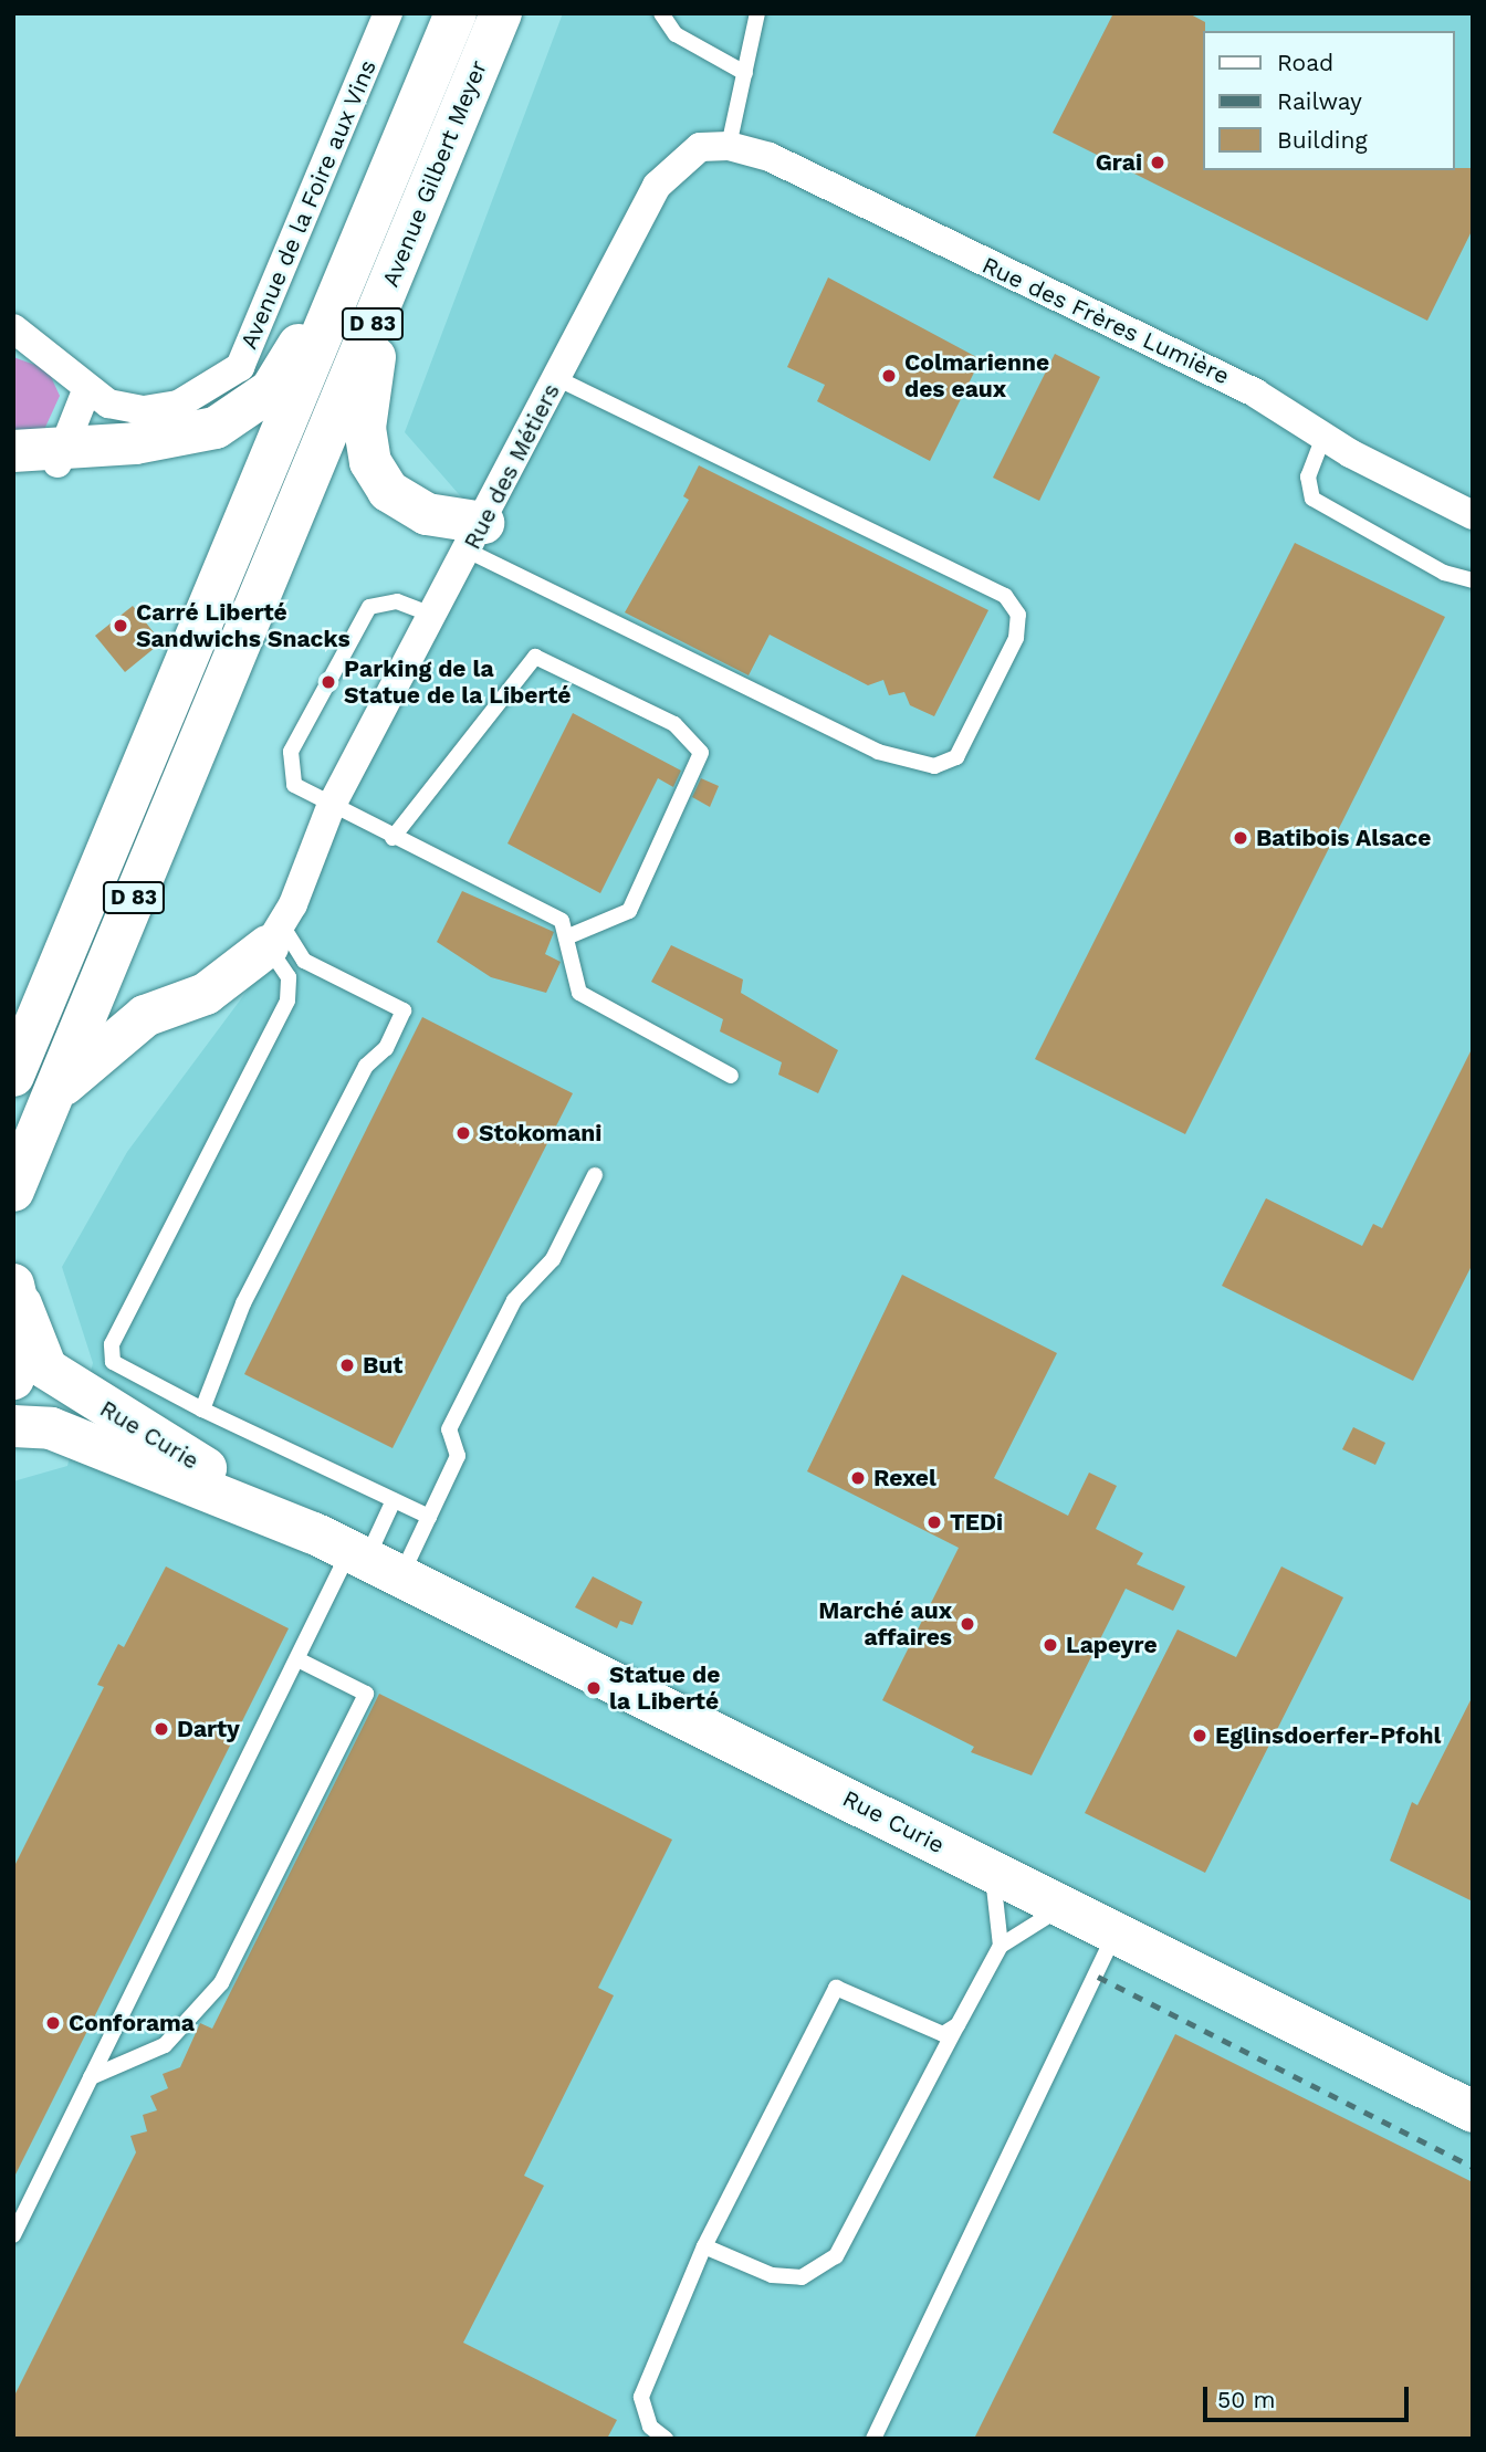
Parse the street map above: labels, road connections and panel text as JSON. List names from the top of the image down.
{
  "streets": {
    "main road": ["Avenue Gilbert Meyer", "D 83", "Rue Curie"],
    "street": ["Avenue de la Foire aux Vins", "Rue des Frères Lumière", "Rue des Métiers"]
  },
  "crossings": [
    ["Rue des Frères Lumière", "Rue des Métiers"]
  ],
  "places": [
    "Grai",
    "Colmarienne des eaux",
    "Carré Liberté Sandwichs Snacks",
    "Parking de la Statue de la Liberté",
    "Batibois Alsace",
    "Stokomani",
    "But",
    "Rexel",
    "TEDi",
    "Marché aux affaires",
    "Lapeyre",
    "Statue de la Liberté",
    "Darty",
    "Eglinsdoerfer-Pfohl",
    "Conforama"
  ],
  "legend": ["Road", "Railway", "Building"],
  "scale_bar": "50 m"
}
